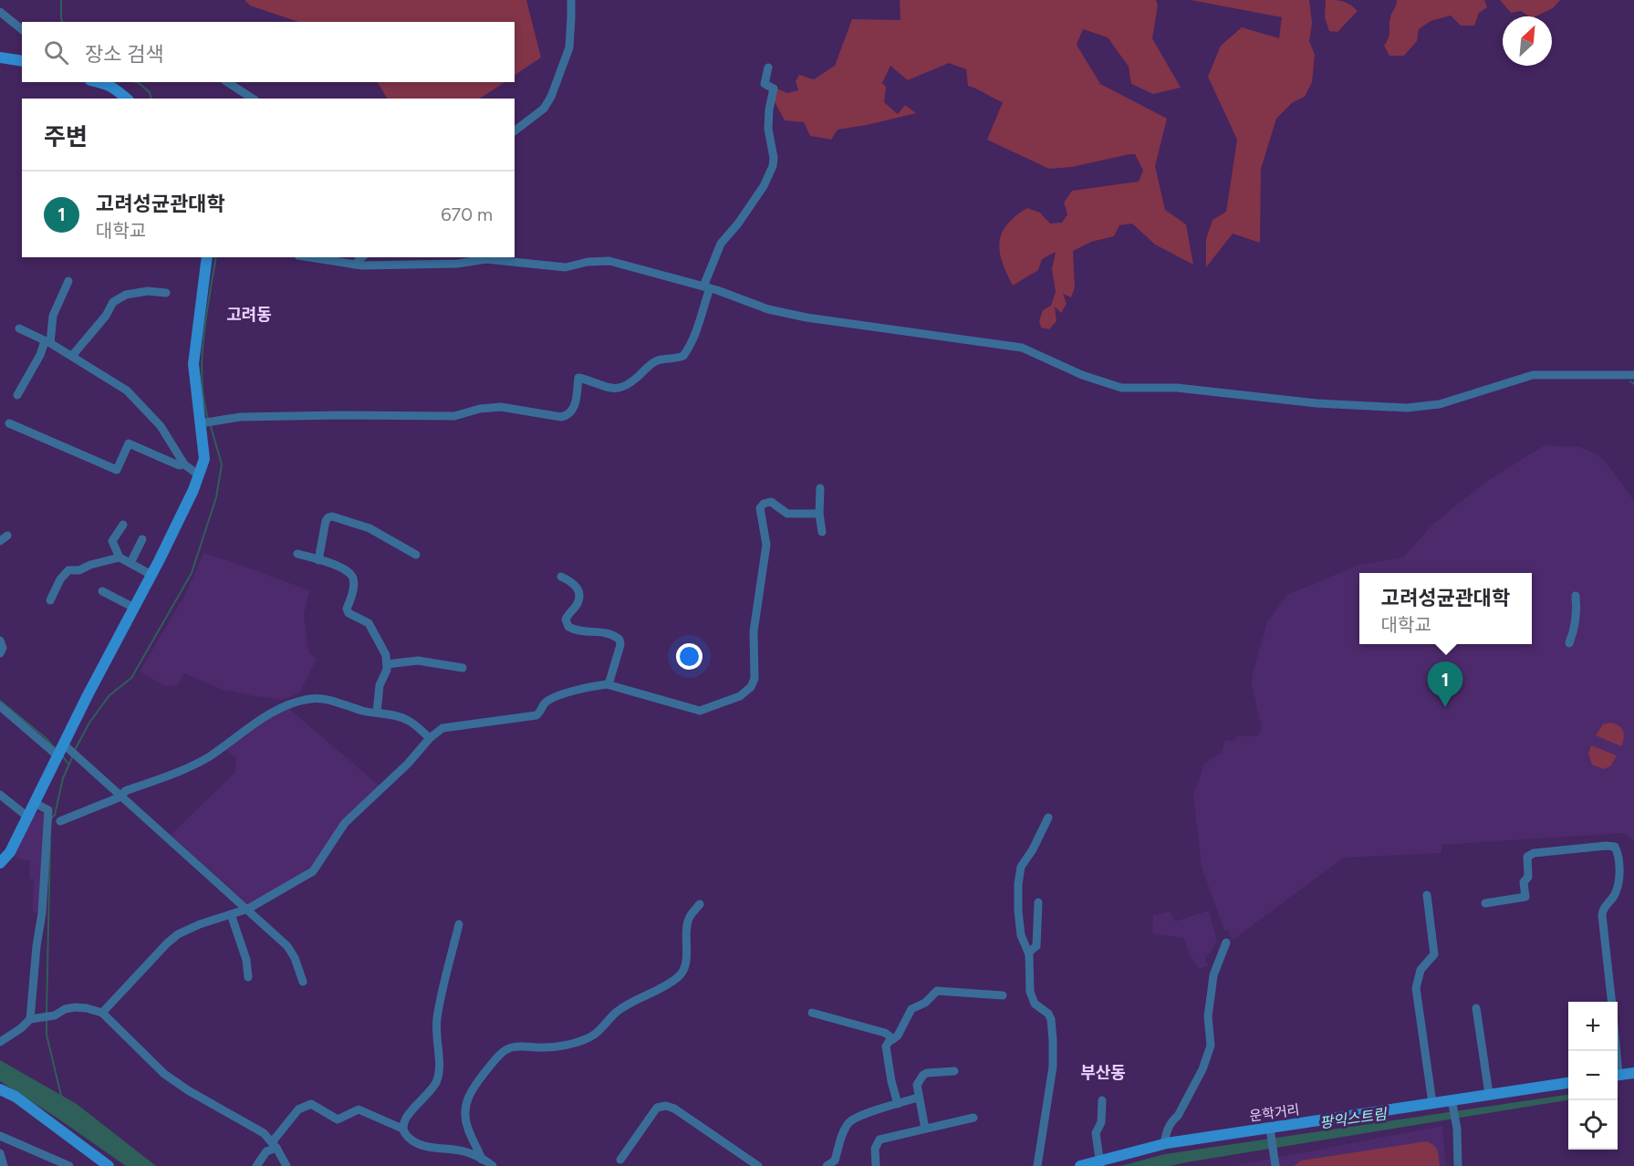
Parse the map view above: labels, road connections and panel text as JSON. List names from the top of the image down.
{
  "streets": {
    "street": ["운학거리"]
  },
  "districts": ["고려동", "부산동"],
  "water": ["팡익스트림"],
  "north": "top right",
  "page": {
    "search": "장소 검색",
    "heading": "주변",
    "list": [
      {
        "mark": "1",
        "name": "고려성균관대학",
        "note": "대학교",
        "value": "670 m"
      }
    ],
    "popup": ["고려성균관대학", "대학교"],
    "pins": "1",
    "map_buttons": ["+", "−"]
  }
}
